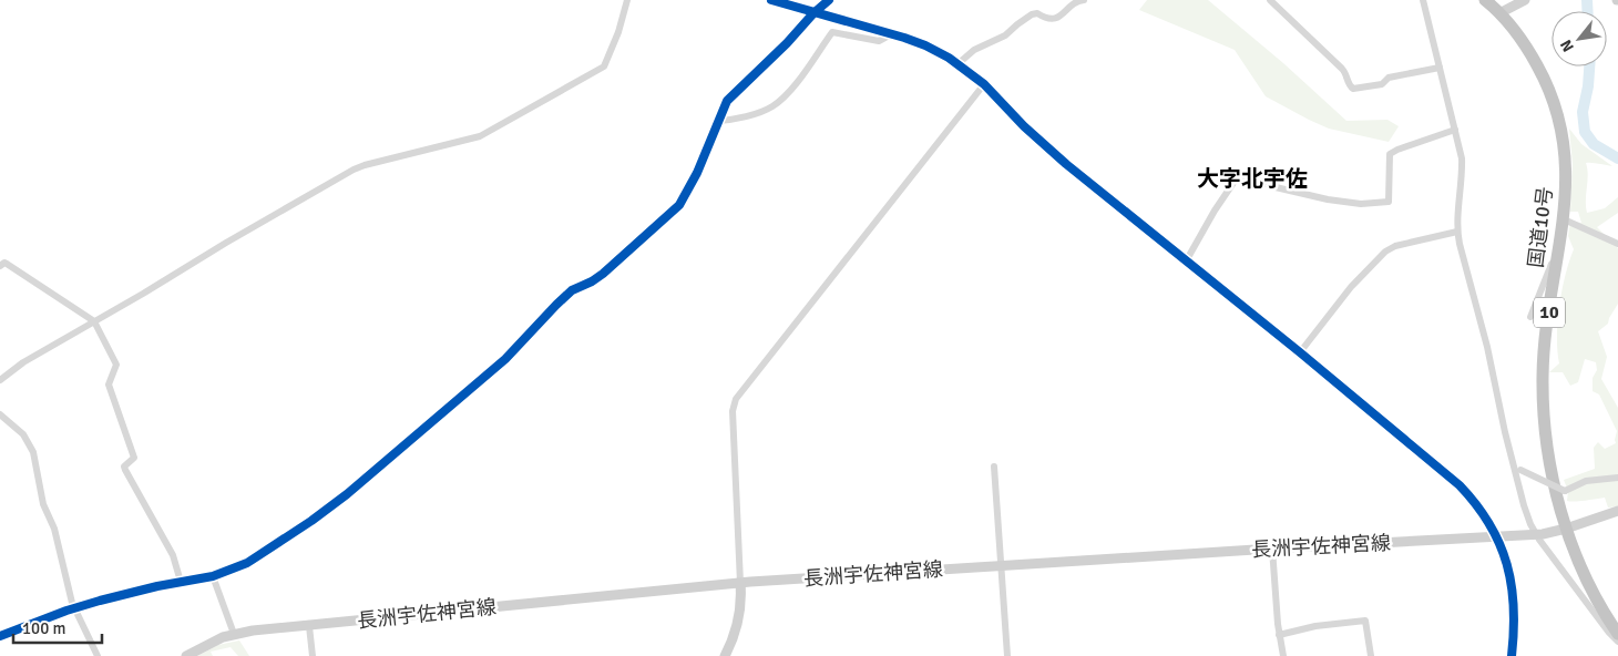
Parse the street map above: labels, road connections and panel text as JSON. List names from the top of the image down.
{
  "streets": {
    "highway": ["国道10号", "10"],
    "main road": ["長洲宇佐神宮線"]
  },
  "crossings": [
    ["国道10号", "長洲宇佐神宮線"]
  ],
  "districts": ["大字北宇佐"],
  "scale_bar": "100 m",
  "north": "bottom left"
}
